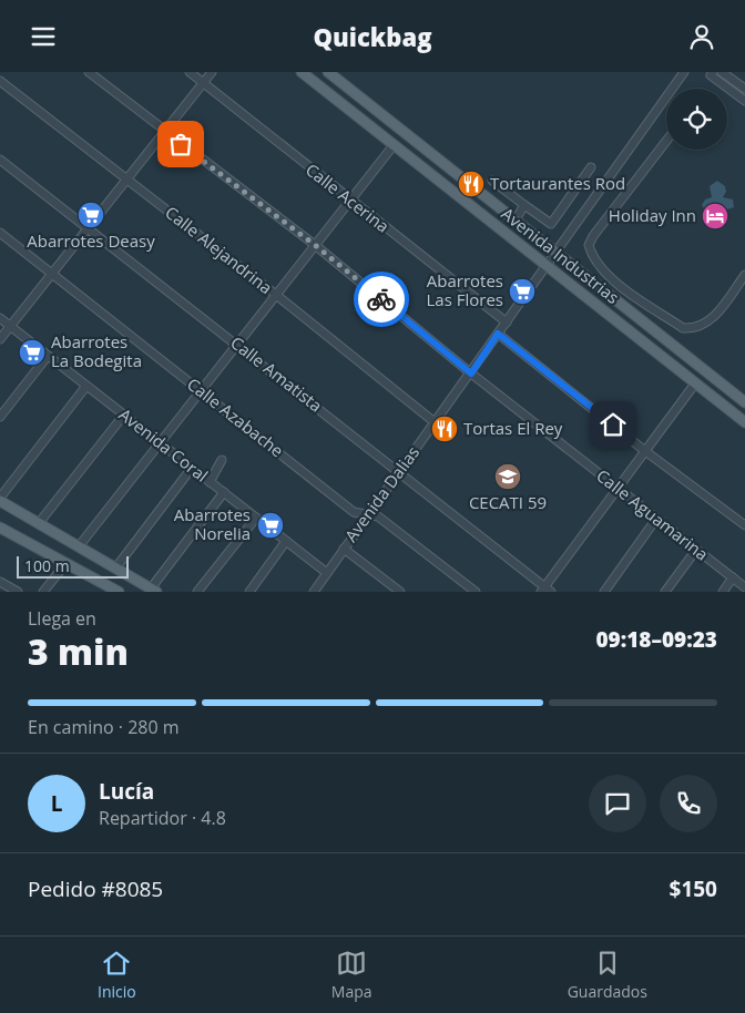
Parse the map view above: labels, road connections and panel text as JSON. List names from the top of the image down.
{
  "streets": {
    "main road": ["Avenida Industrias"],
    "street": [
      "Calle Acerina",
      "Calle Alejandrina",
      "Calle Amatista",
      "Calle Azabache",
      "Avenida Coral",
      "Avenida Dalias",
      "Calle Aguamarina"
    ]
  },
  "crossings": [
    ["Calle Acerina", "Avenida Dalias"],
    ["Calle Alejandrina", "Avenida Dalias"],
    ["Avenida Industrias", "Avenida Dalias"],
    ["Calle Amatista", "Avenida Dalias"],
    ["Calle Azabache", "Avenida Dalias"],
    ["Avenida Coral", "Avenida Dalias"],
    ["Avenida Dalias", "Calle Aguamarina"]
  ],
  "places": {
    "restaurant": ["Tortaurantes Rod", "Tortas El Rey"],
    "supermarket": [
      "Abarrotes Deasy",
      "Abarrotes Las Flores",
      "Abarrotes La Bodegita",
      "Abarrotes Norelia"
    ],
    "hotel": ["Holiday Inn"],
    "school or university": ["CECATI 59"]
  },
  "scale_bar": "100 m",
  "page": {
    "header": "Quickbag",
    "scale": "100 m",
    "heading": ["3 min", "Llega en", "09:18–09:23"],
    "panel": [
      "Lucía",
      "Repartidor · 4.8",
      "Pedido #8085",
      "$150"
    ],
    "bar": "En camino · 280 m",
    "round": "L",
    "tabs": ["Inicio", "Mapa", "Guardados"]
  }
}
